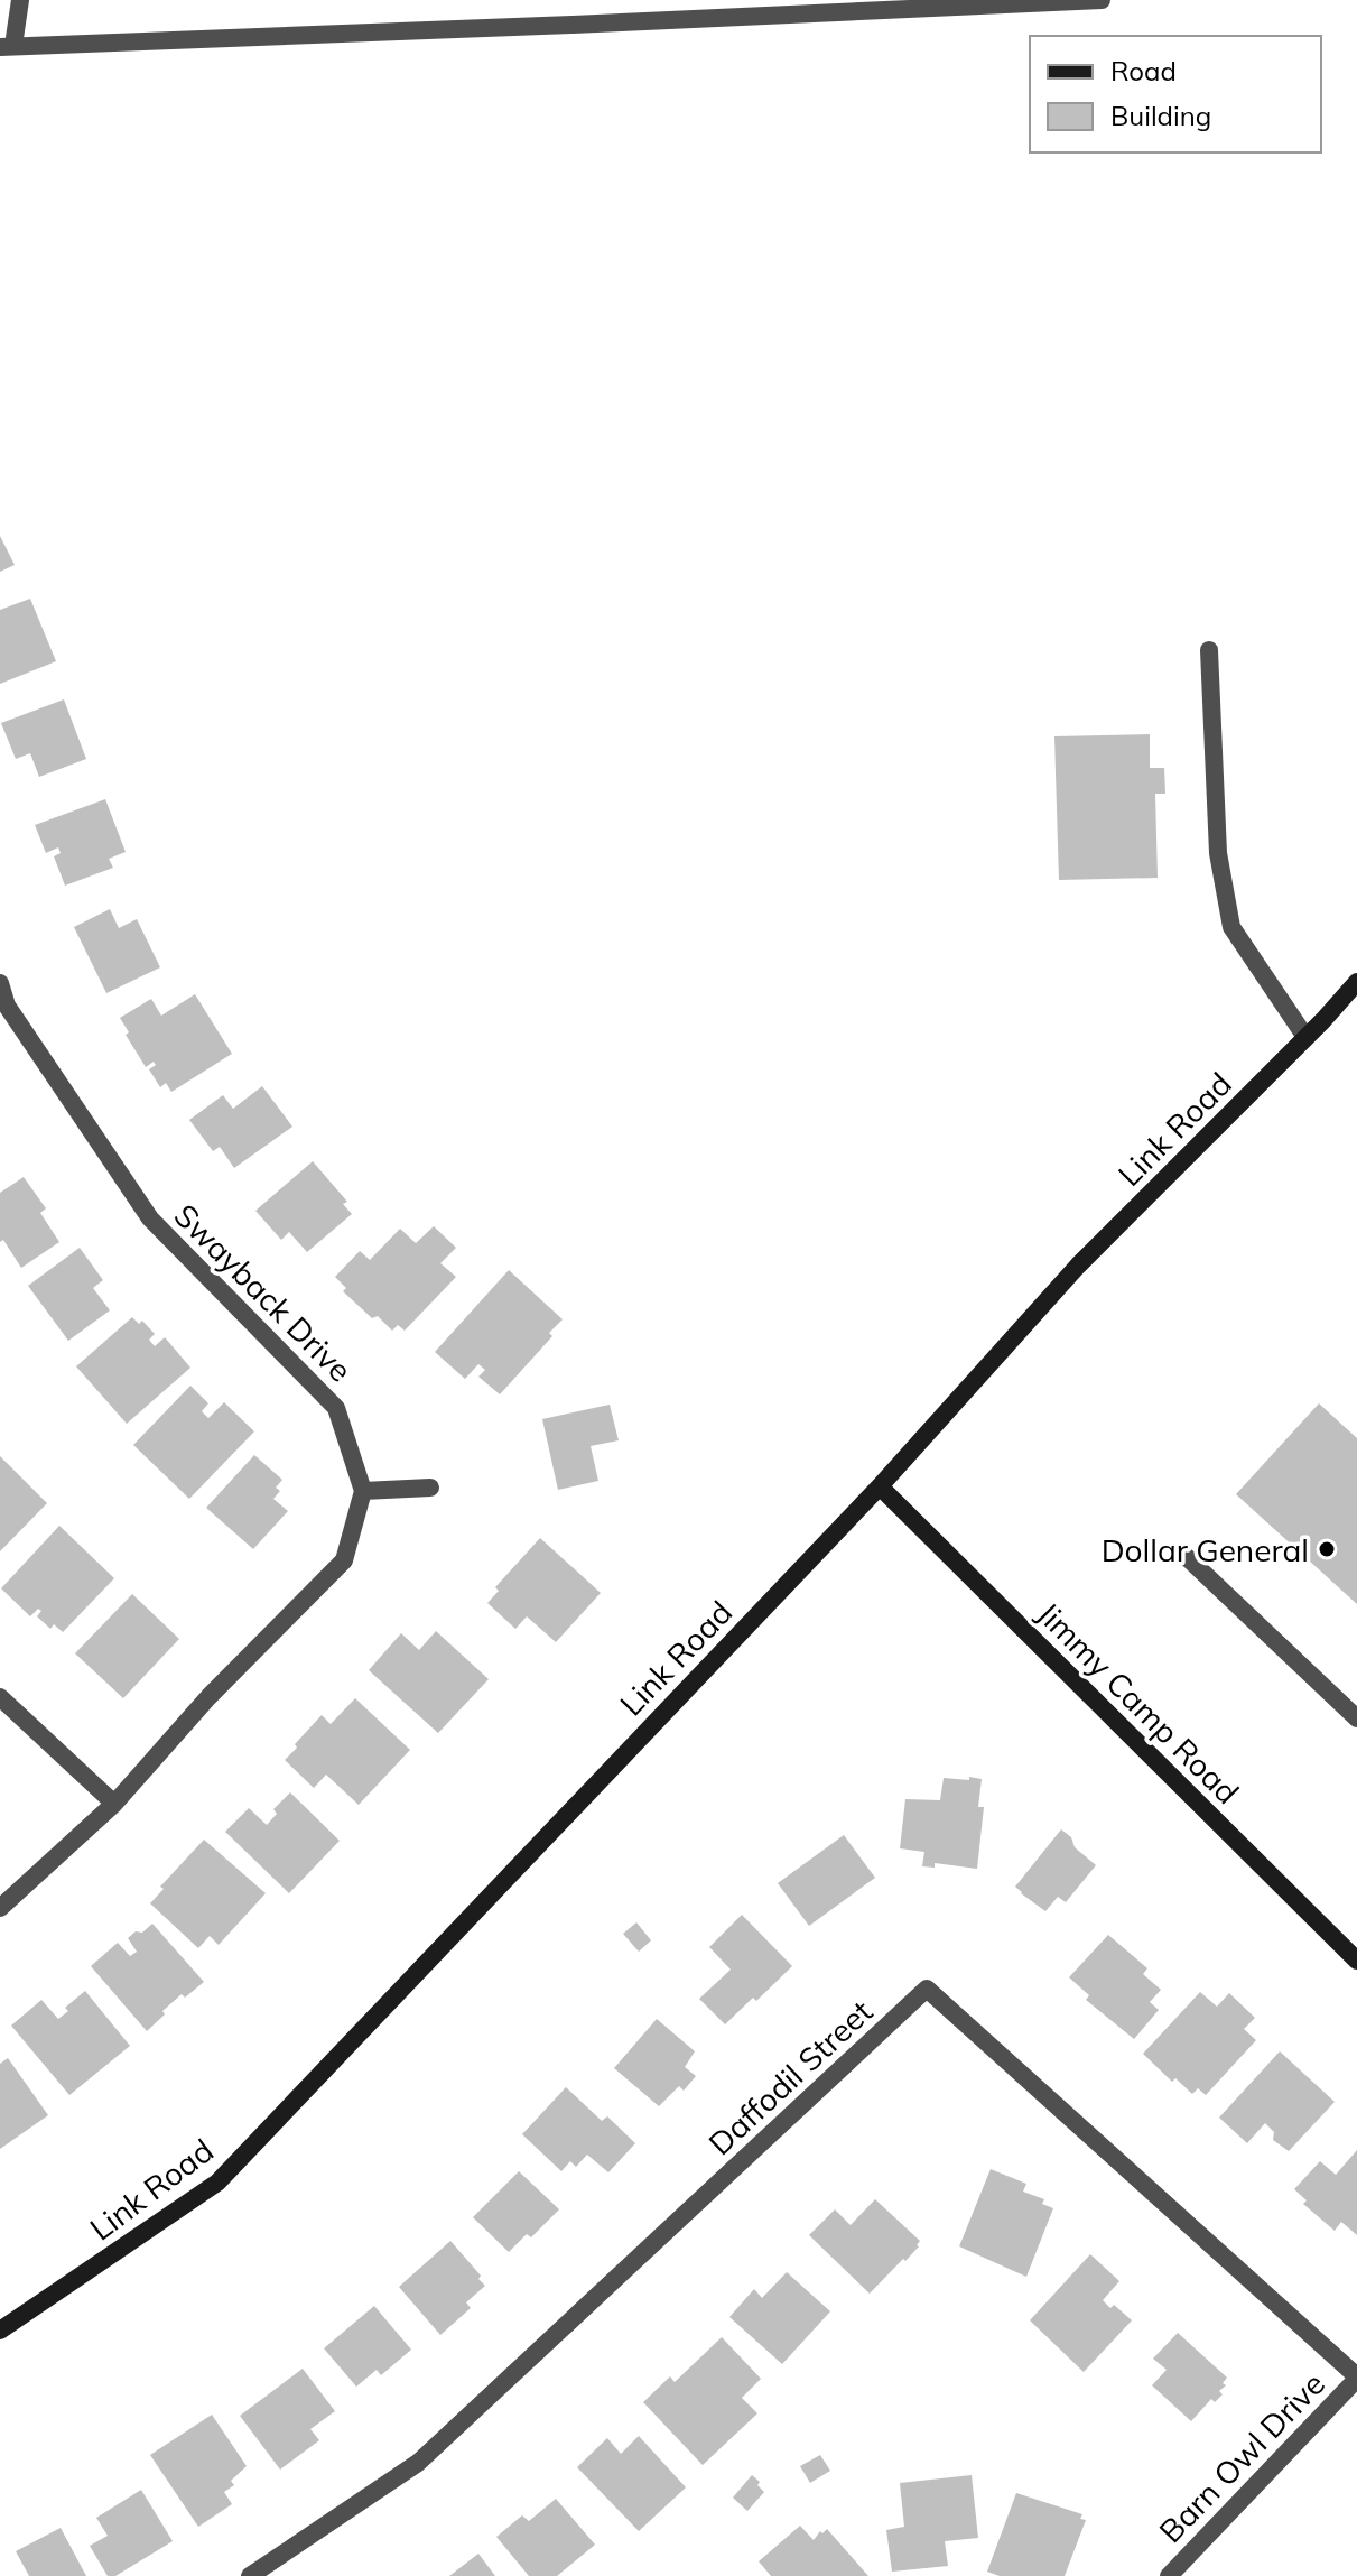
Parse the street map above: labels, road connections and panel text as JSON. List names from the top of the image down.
{
  "streets": {
    "main road": ["Link Road", "Jimmy Camp Road"],
    "street": ["Swayback Drive", "Daffodil Street", "Barn Owl Drive"]
  },
  "crossings": [
    ["Link Road", "Jimmy Camp Road"],
    ["Daffodil Street", "Barn Owl Drive"]
  ],
  "places": ["Dollar General"],
  "legend": ["Road", "Building"]
}
